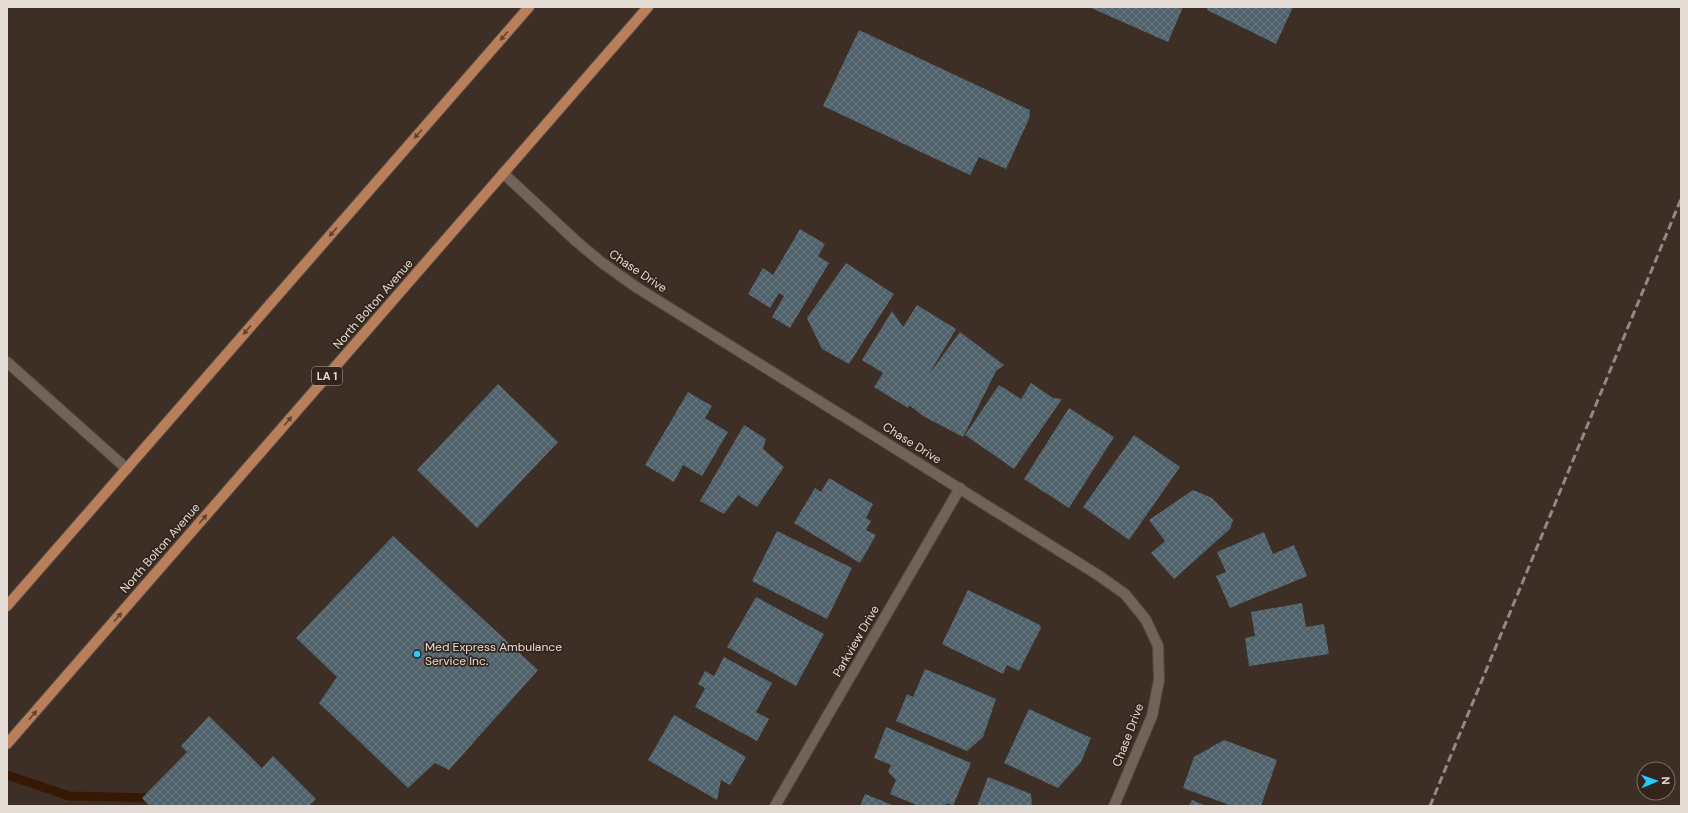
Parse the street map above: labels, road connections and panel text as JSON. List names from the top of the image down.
{
  "streets": {
    "main road": ["North Bolton Avenue", "LA 1"],
    "street": ["Chase Drive", "Parkview Drive"]
  },
  "crossings": [
    ["Chase Drive", "North Bolton Avenue"],
    ["Chase Drive", "Parkview Drive"]
  ],
  "one_way": ["North Bolton Avenue"],
  "places": ["Med Express Ambulance Service Inc."],
  "north": "right"
}
